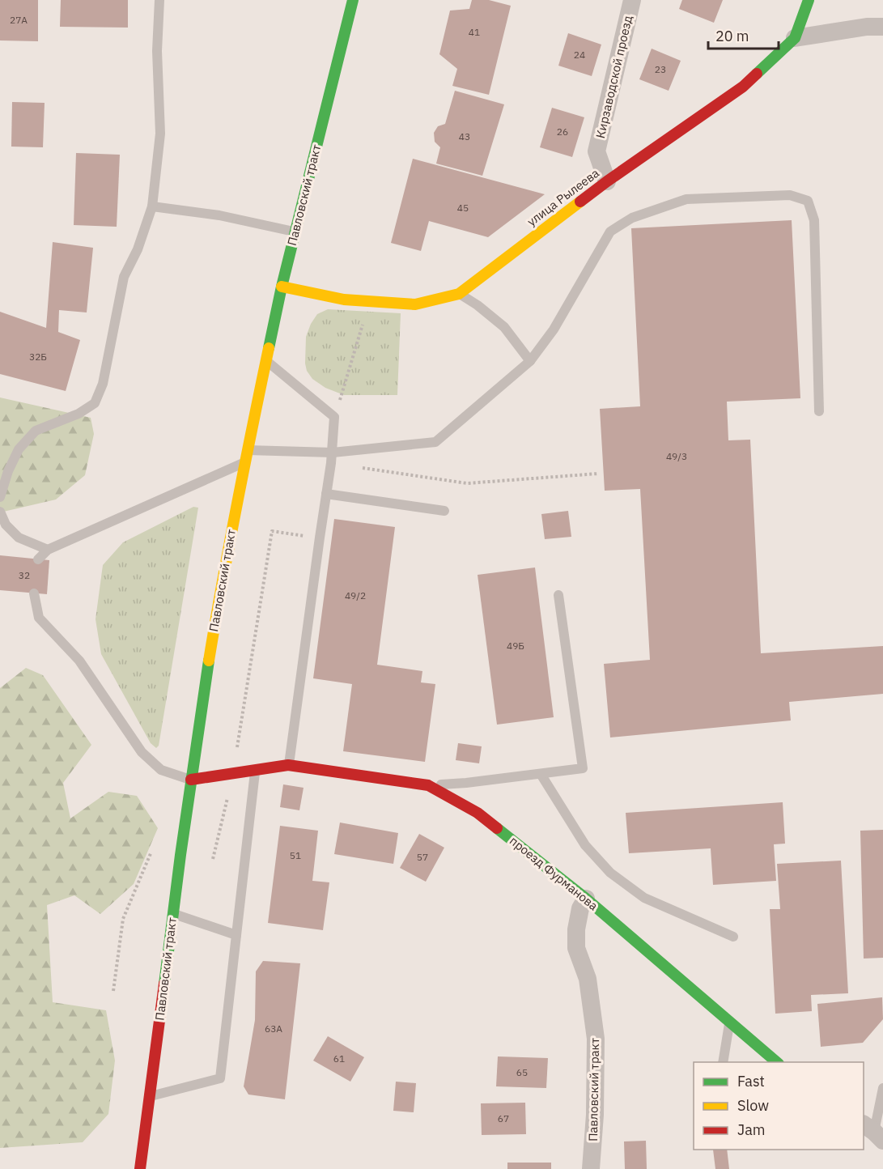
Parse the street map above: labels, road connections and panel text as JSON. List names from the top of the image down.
{
  "streets": {
    "street": [
      "Кирзаводской проезд",
      "Павловский тракт",
      "улица Рылеева",
      "проезд Фурманова"
    ]
  },
  "crossings": [
    ["Кирзаводской проезд", "улица Рылеева"],
    ["Павловский тракт", "улица Рылеева"],
    ["Павловский тракт", "проезд Фурманова"]
  ],
  "house_numbers": [
    "27А",
    "41",
    "24",
    "23",
    "26",
    "43",
    "45",
    "32Б",
    "49/3",
    "32",
    "49/2",
    "49Б",
    "51",
    "57",
    "63А",
    "61",
    "65",
    "67"
  ],
  "legend": ["Fast", "Slow", "Jam"],
  "scale_bar": "20 m"
}
